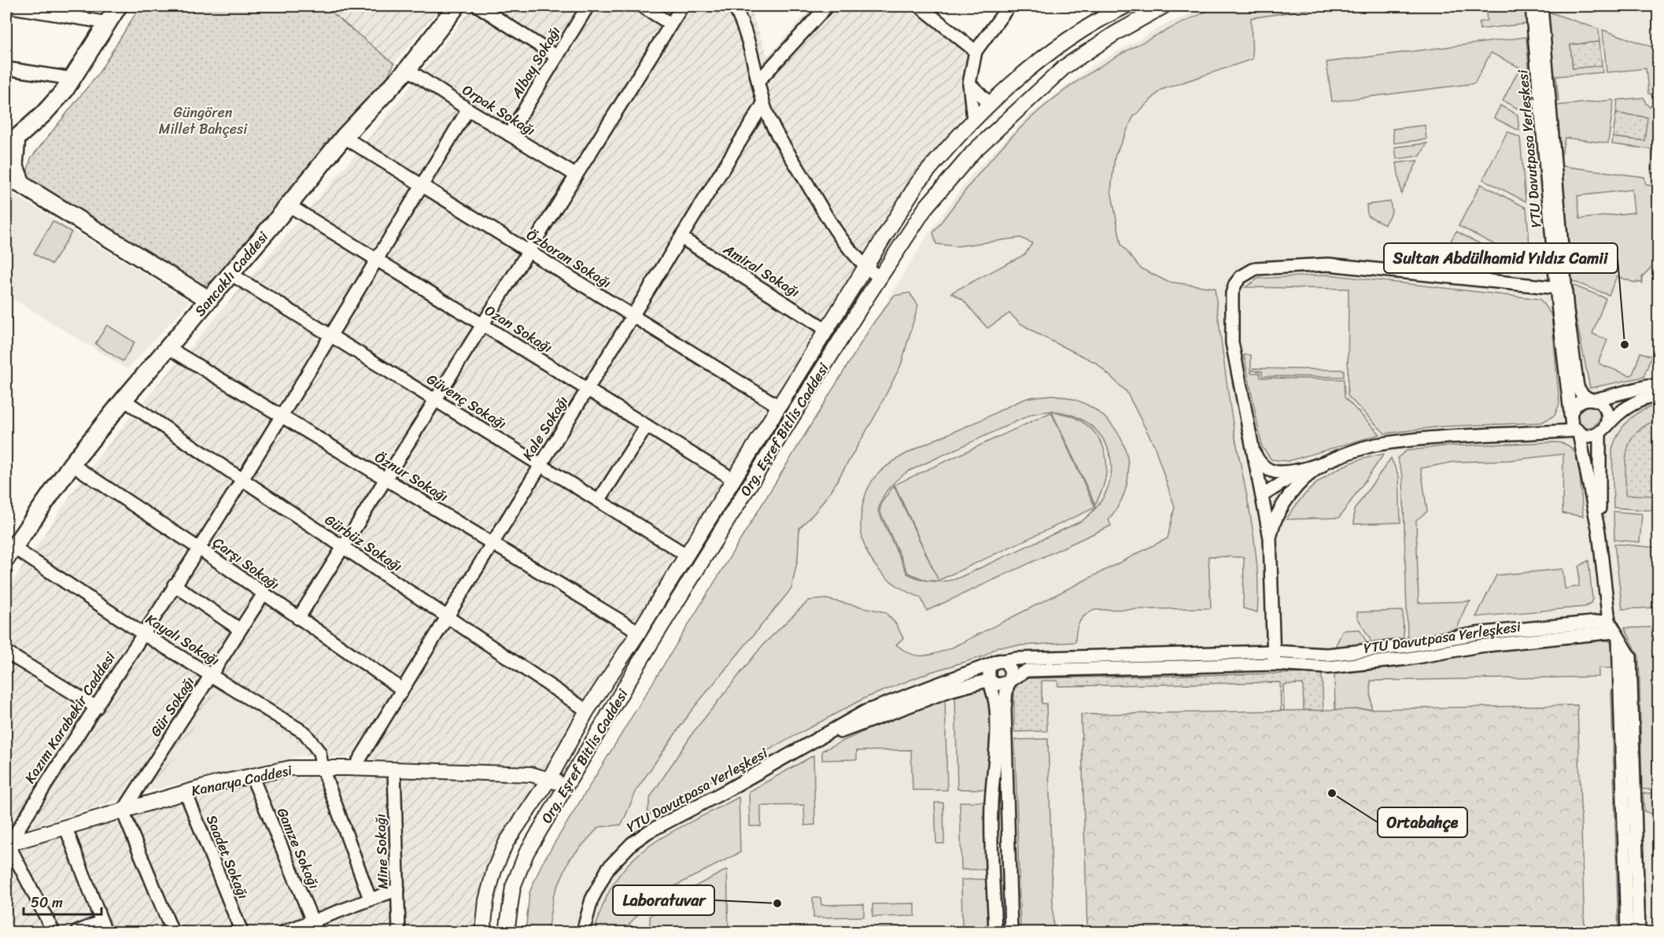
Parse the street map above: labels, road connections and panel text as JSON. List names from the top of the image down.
{
  "streets": {
    "main road": ["Sancaklı Caddesi"],
    "street": [
      "Albay Sokağı",
      "Orpak Sokağı",
      "YTU Davutpasa Yerleşkesi",
      "Özboran Sokağı",
      "Amiral Sokağı",
      "Ozan Sokağı",
      "Güvenç Sokağı",
      "Kale Sokağı",
      "Org. Eşref Bitlis Caddesi",
      "Öznur Sokağı",
      "Gürbüz Sokağı",
      "Çarşı Sokağı",
      "Kayalı Sokağı",
      "Gür Sokağı",
      "Kazım Karabekir Caddesi",
      "Kanarya Caddesi",
      "Gamze Sokağı",
      "Mine Sokağı",
      "Saadet Sokağı"
    ]
  },
  "crossings": [
    ["Albay Sokağı", "Orpak Sokağı"],
    ["Orpak Sokağı", "Sancaklı Caddesi"],
    ["Orpak Sokağı", "Kazım Karabekir Caddesi"],
    ["Özboran Sokağı", "Sancaklı Caddesi"],
    ["Özboran Sokağı", "Kale Sokağı"],
    ["Özboran Sokağı", "Org. Eşref Bitlis Caddesi"],
    ["Özboran Sokağı", "Kazım Karabekir Caddesi"],
    ["Amiral Sokağı", "Kale Sokağı"],
    ["Amiral Sokağı", "Org. Eşref Bitlis Caddesi"],
    ["Sancaklı Caddesi", "Ozan Sokağı"],
    ["Sancaklı Caddesi", "Güvenç Sokağı"],
    ["Sancaklı Caddesi", "Öznur Sokağı"],
    ["Sancaklı Caddesi", "Gürbüz Sokağı"],
    ["Sancaklı Caddesi", "Çarşı Sokağı"],
    ["Sancaklı Caddesi", "Kayalı Sokağı"],
    ["Ozan Sokağı", "Kale Sokağı"],
    ["Ozan Sokağı", "Org. Eşref Bitlis Caddesi"],
    ["Ozan Sokağı", "Kazım Karabekir Caddesi"],
    ["Güvenç Sokağı", "Kale Sokağı"],
    ["Güvenç Sokağı", "Org. Eşref Bitlis Caddesi"],
    ["Güvenç Sokağı", "Kazım Karabekir Caddesi"],
    ["Kale Sokağı", "Öznur Sokağı"],
    ["Kale Sokağı", "Gürbüz Sokağı"],
    ["Kale Sokağı", "Çarşı Sokağı"],
    ["Kale Sokağı", "Kanarya Caddesi"],
    ["Org. Eşref Bitlis Caddesi", "Öznur Sokağı"],
    ["Org. Eşref Bitlis Caddesi", "Gürbüz Sokağı"],
    ["Org. Eşref Bitlis Caddesi", "Kanarya Caddesi"],
    ["Öznur Sokağı", "Kazım Karabekir Caddesi"],
    ["Gürbüz Sokağı", "Kazım Karabekir Caddesi"],
    ["Çarşı Sokağı", "Gür Sokağı"],
    ["Çarşı Sokağı", "Kazım Karabekir Caddesi"],
    ["Kayalı Sokağı", "Gür Sokağı"],
    ["Kayalı Sokağı", "Kazım Karabekir Caddesi"],
    ["Kayalı Sokağı", "Kanarya Caddesi"],
    ["Gür Sokağı", "Kanarya Caddesi"],
    ["Kazım Karabekir Caddesi", "Kanarya Caddesi"],
    ["Kanarya Caddesi", "Gamze Sokağı"],
    ["Kanarya Caddesi", "Mine Sokağı"],
    ["Kanarya Caddesi", "Saadet Sokağı"]
  ],
  "parks": ["Güngören Millet Bahçesi"],
  "places": ["Sultan Abdülhamid Yıldız Camii", "Ortabahçe", "Laboratuvar"],
  "scale_bar": "50 m"
}
